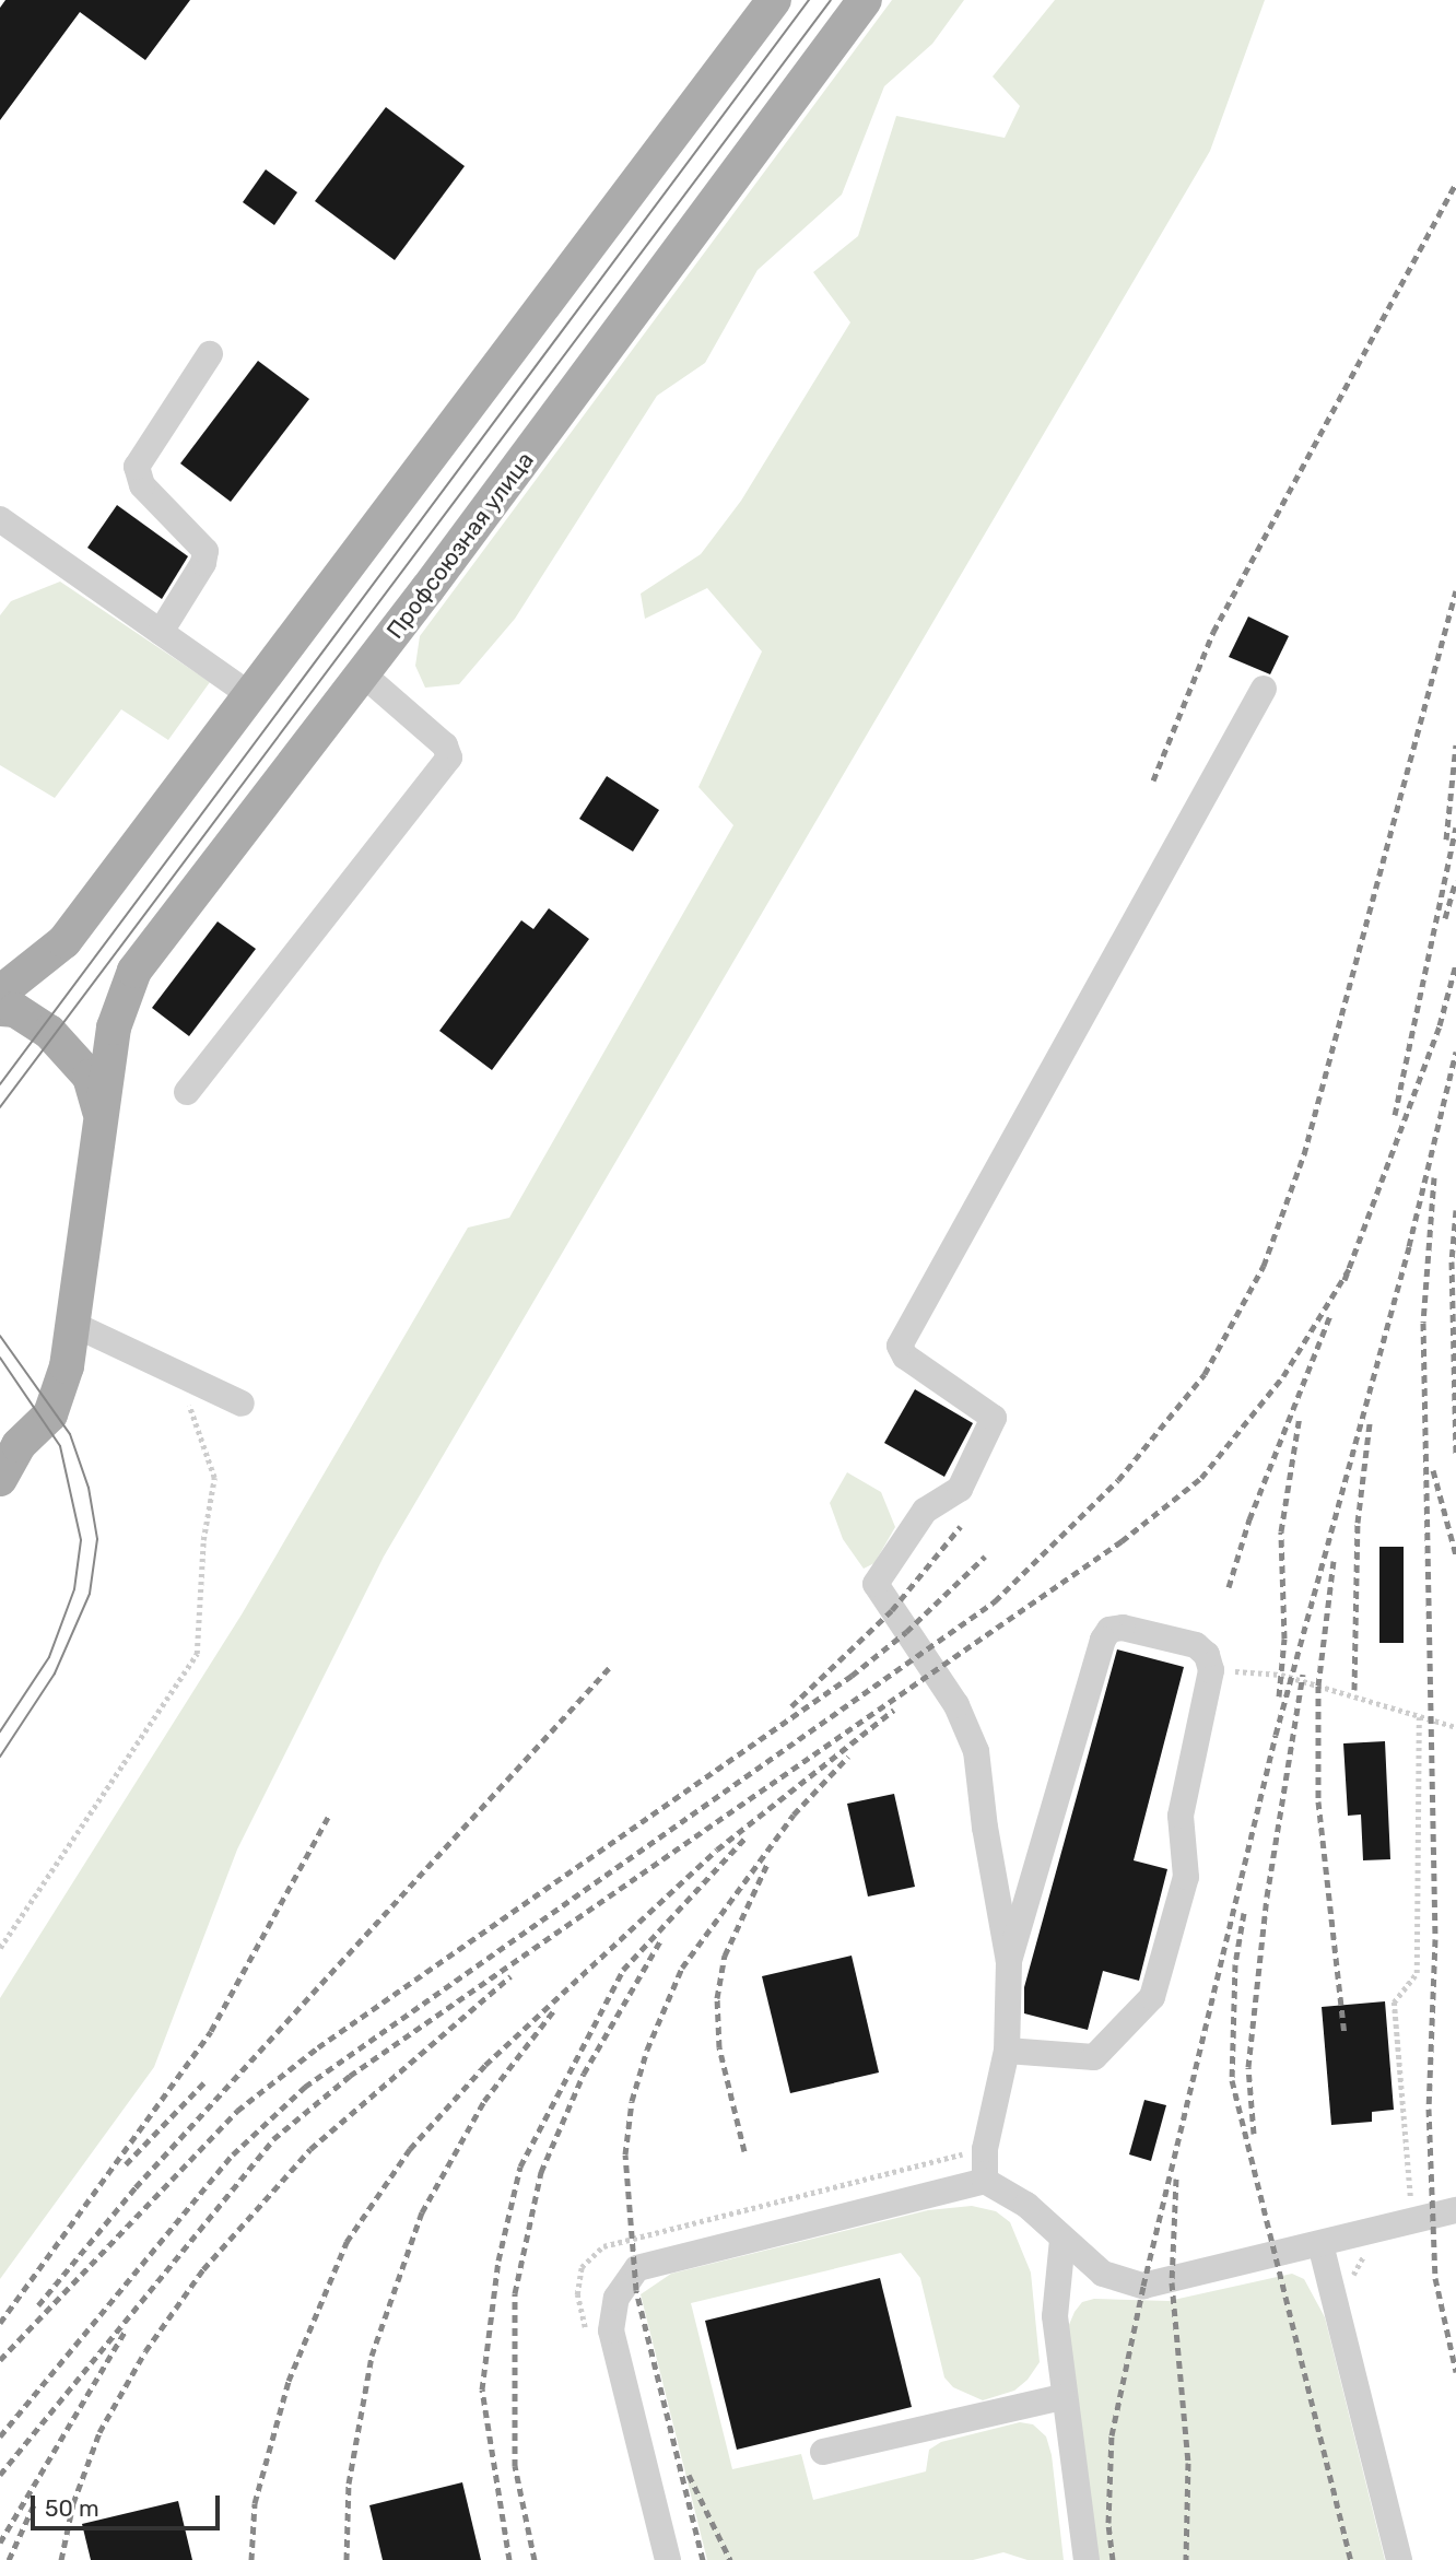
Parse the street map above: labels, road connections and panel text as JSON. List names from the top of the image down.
{
  "streets": {
    "main road": ["Профсоюзная улица"]
  },
  "scale_bar": "50 m"
}
